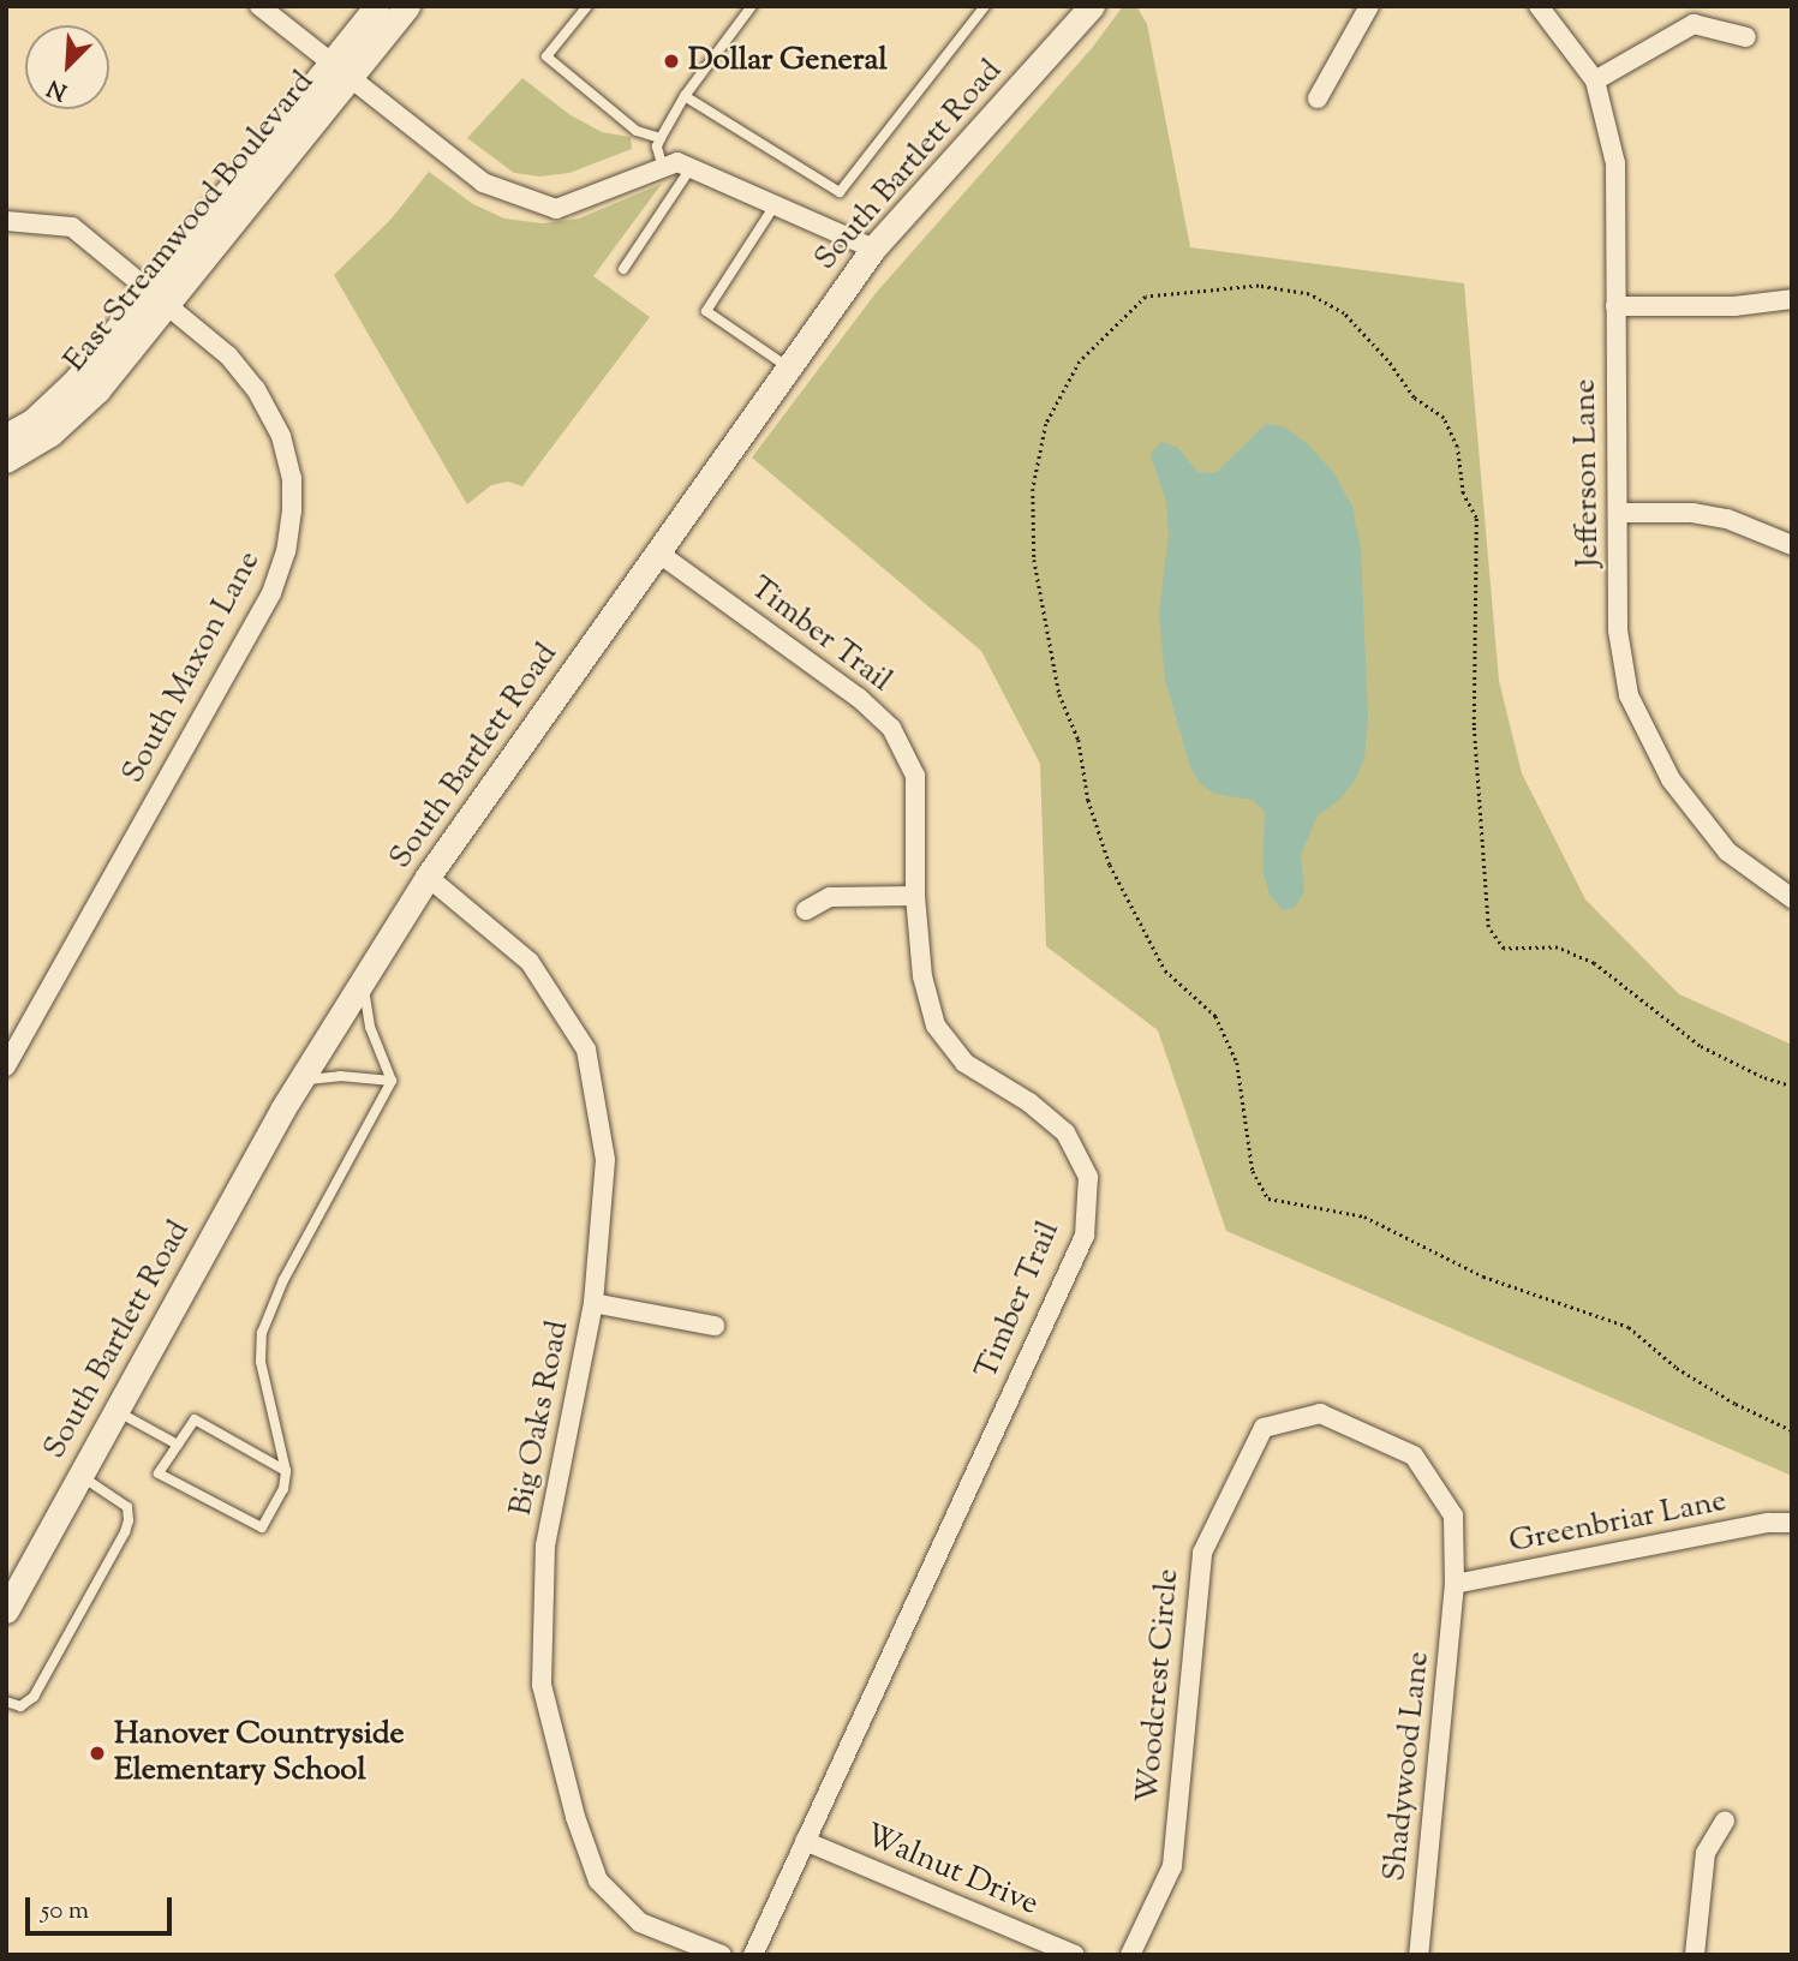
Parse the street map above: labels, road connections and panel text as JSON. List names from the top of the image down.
{
  "streets": {
    "main road": ["South Bartlett Road", "East Streamwood Boulevard"],
    "street": [
      "Jefferson Lane",
      "Timber Trail",
      "South Maxon Lane",
      "Big Oaks Road",
      "Greenbriar Lane",
      "Woodcrest Circle",
      "Shadywood Lane",
      "Walnut Drive"
    ]
  },
  "crossings": [
    ["South Bartlett Road", "Timber Trail"],
    ["South Bartlett Road", "Big Oaks Road"],
    ["East Streamwood Boulevard", "South Maxon Lane"],
    ["Timber Trail", "Walnut Drive"],
    ["Greenbriar Lane", "Woodcrest Circle"],
    ["Greenbriar Lane", "Shadywood Lane"],
    ["Woodcrest Circle", "Shadywood Lane"]
  ],
  "places": ["Dollar General", "Hanover Countryside Elementary School"],
  "scale_bar": "50 m",
  "north": "bottom left"
}
